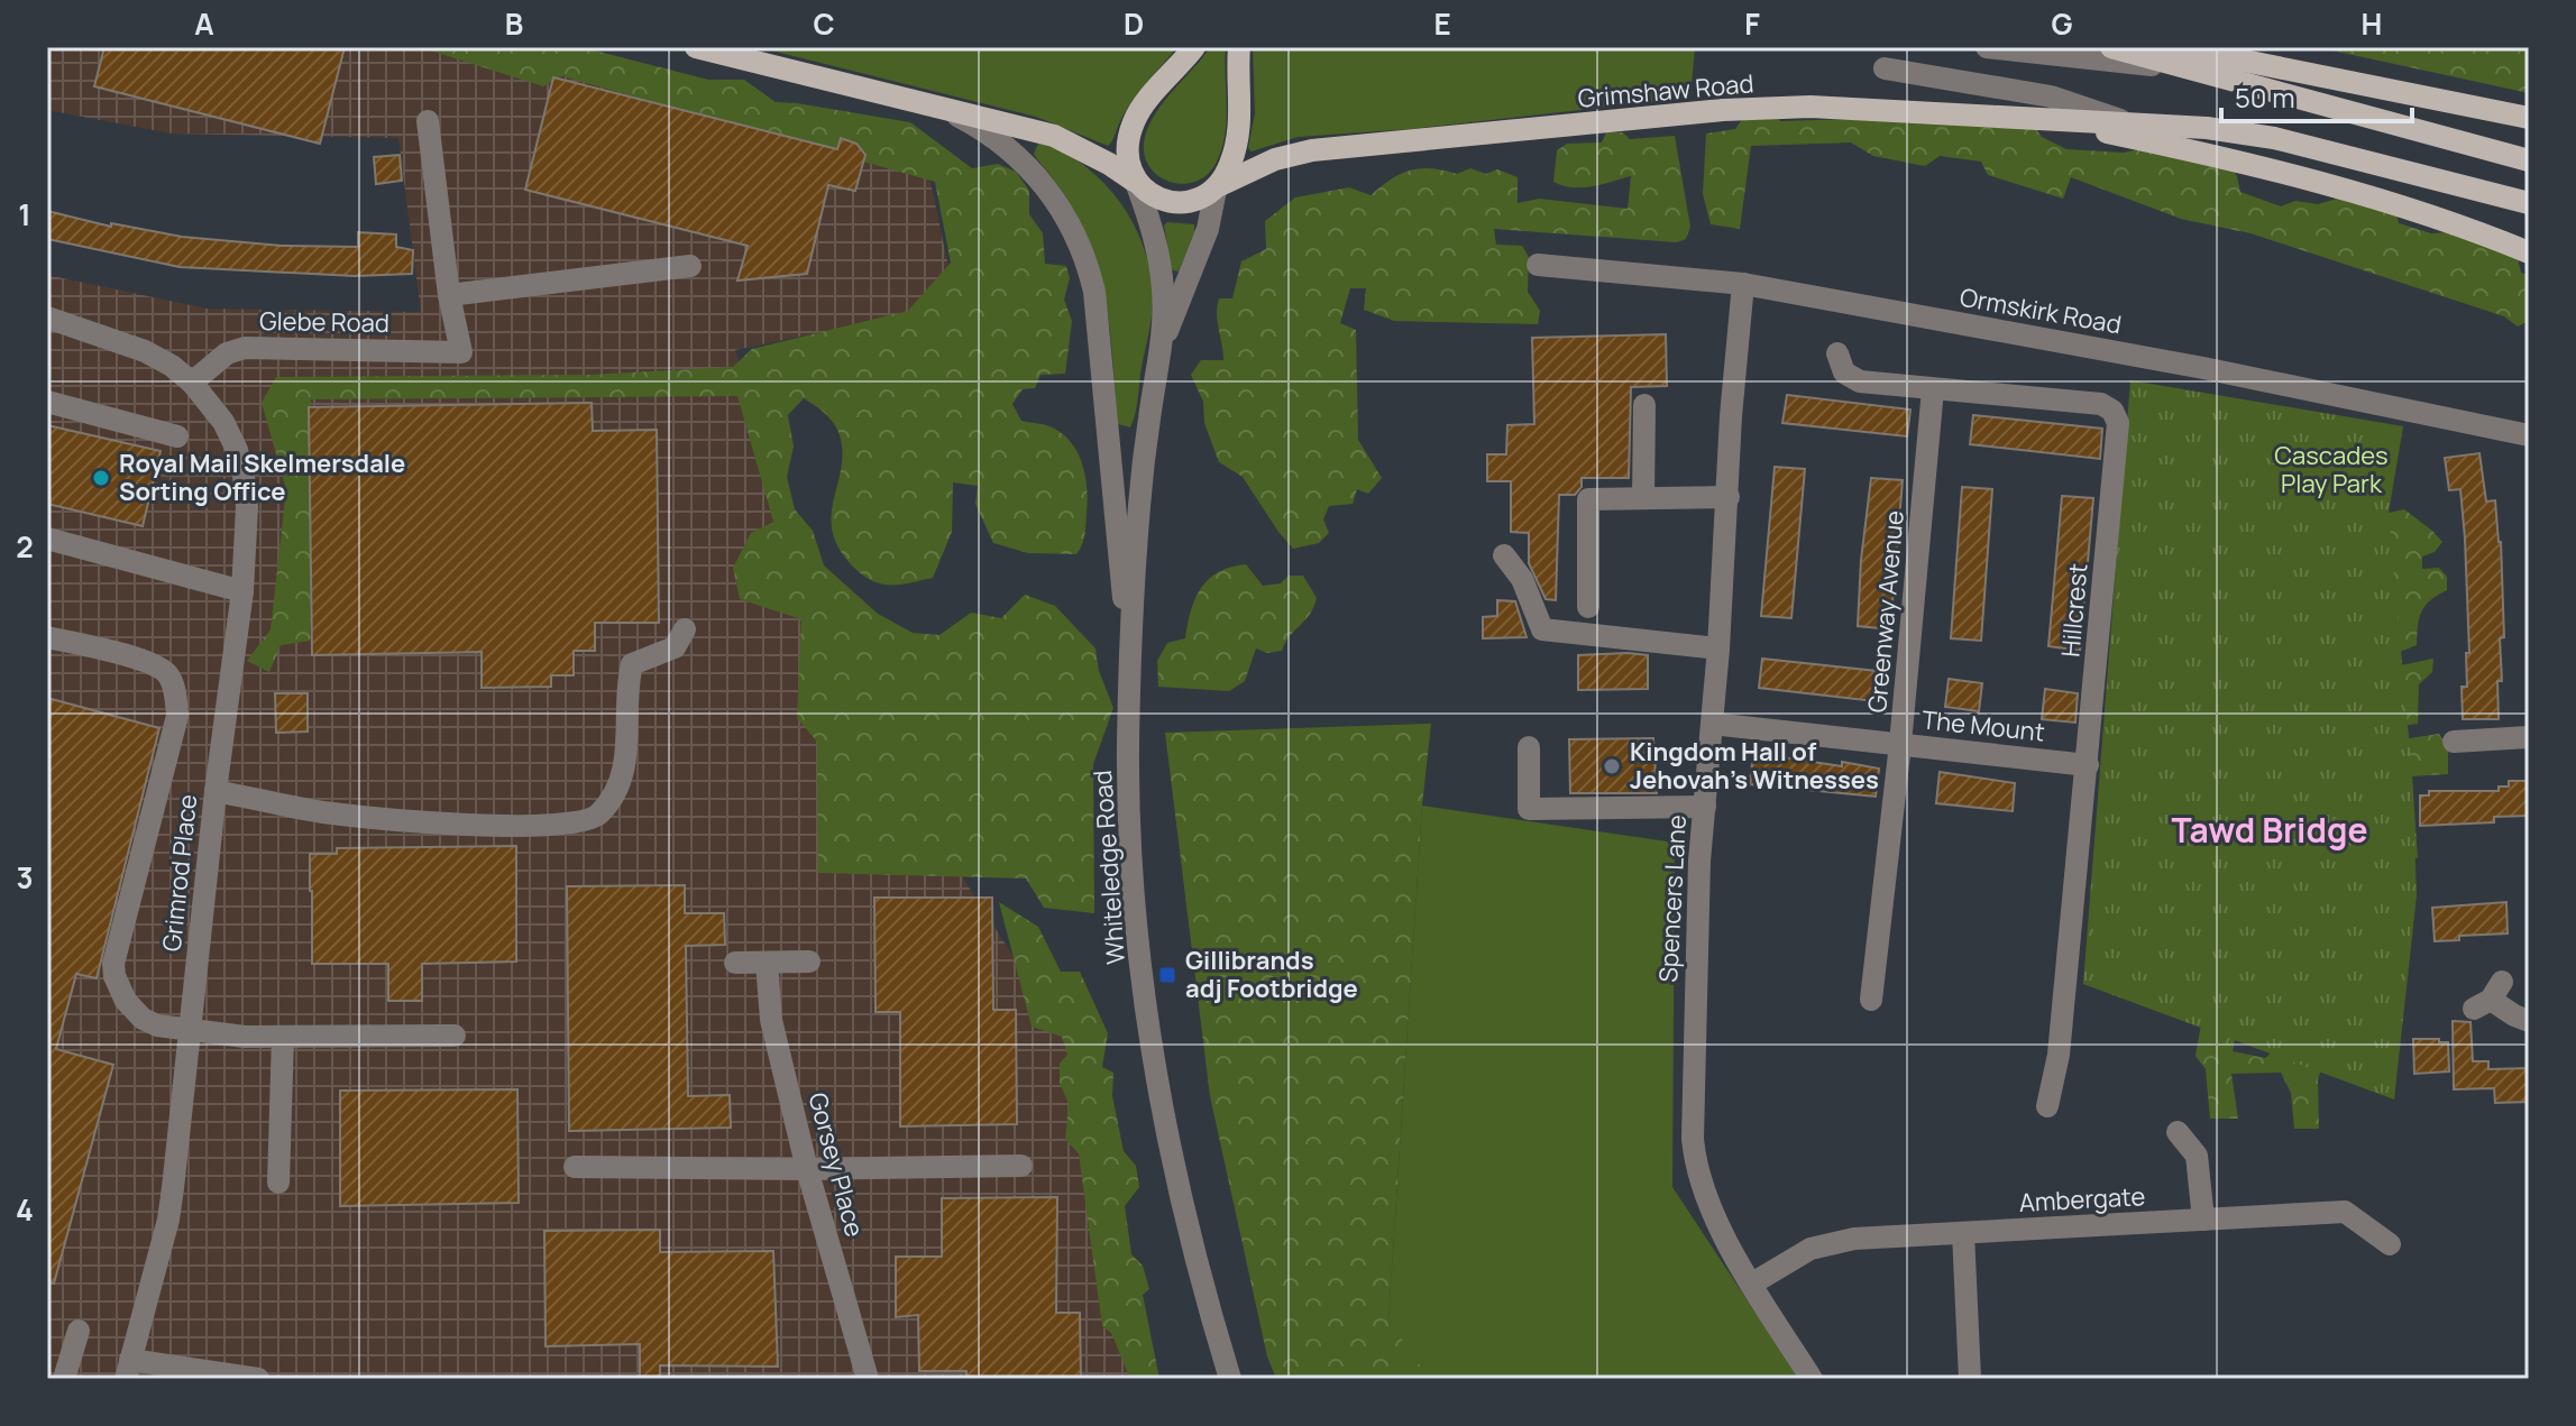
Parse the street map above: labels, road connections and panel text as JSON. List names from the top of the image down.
{
  "streets": {
    "main road": ["Grimshaw Road"],
    "street": [
      "Ormskirk Road",
      "Glebe Road",
      "Hillcrest",
      "Greenway Avenue",
      "The Mount",
      "Whiteledge Road",
      "Grimrod Place",
      "Spencers Lane",
      "Gorsey Place",
      "Ambergate"
    ]
  },
  "crossings": [
    ["Grimshaw Road", "Whiteledge Road"],
    ["Ormskirk Road", "Spencers Lane"],
    ["Glebe Road", "Grimrod Place"],
    ["Hillcrest", "Greenway Avenue"],
    ["Hillcrest", "The Mount"],
    ["Greenway Avenue", "The Mount"],
    ["The Mount", "Spencers Lane"],
    ["Spencers Lane", "Ambergate"]
  ],
  "districts": ["Tawd Bridge"],
  "parks": ["Cascades Play Park"],
  "places": {
    "other": ["Royal Mail Skelmersdale Sorting Office", "Kingdom Hall of Jehovah's Witnesses"],
    "transit": ["Gillibrands adj Footbridge"]
  },
  "scale_bar": "50 m",
  "grid": {
    "columns": [
      "A",
      "B",
      "C",
      "D",
      "E",
      "F",
      "G",
      "H"
    ],
    "rows": [
      "1",
      "2",
      "3",
      "4"
    ]
  }
}
